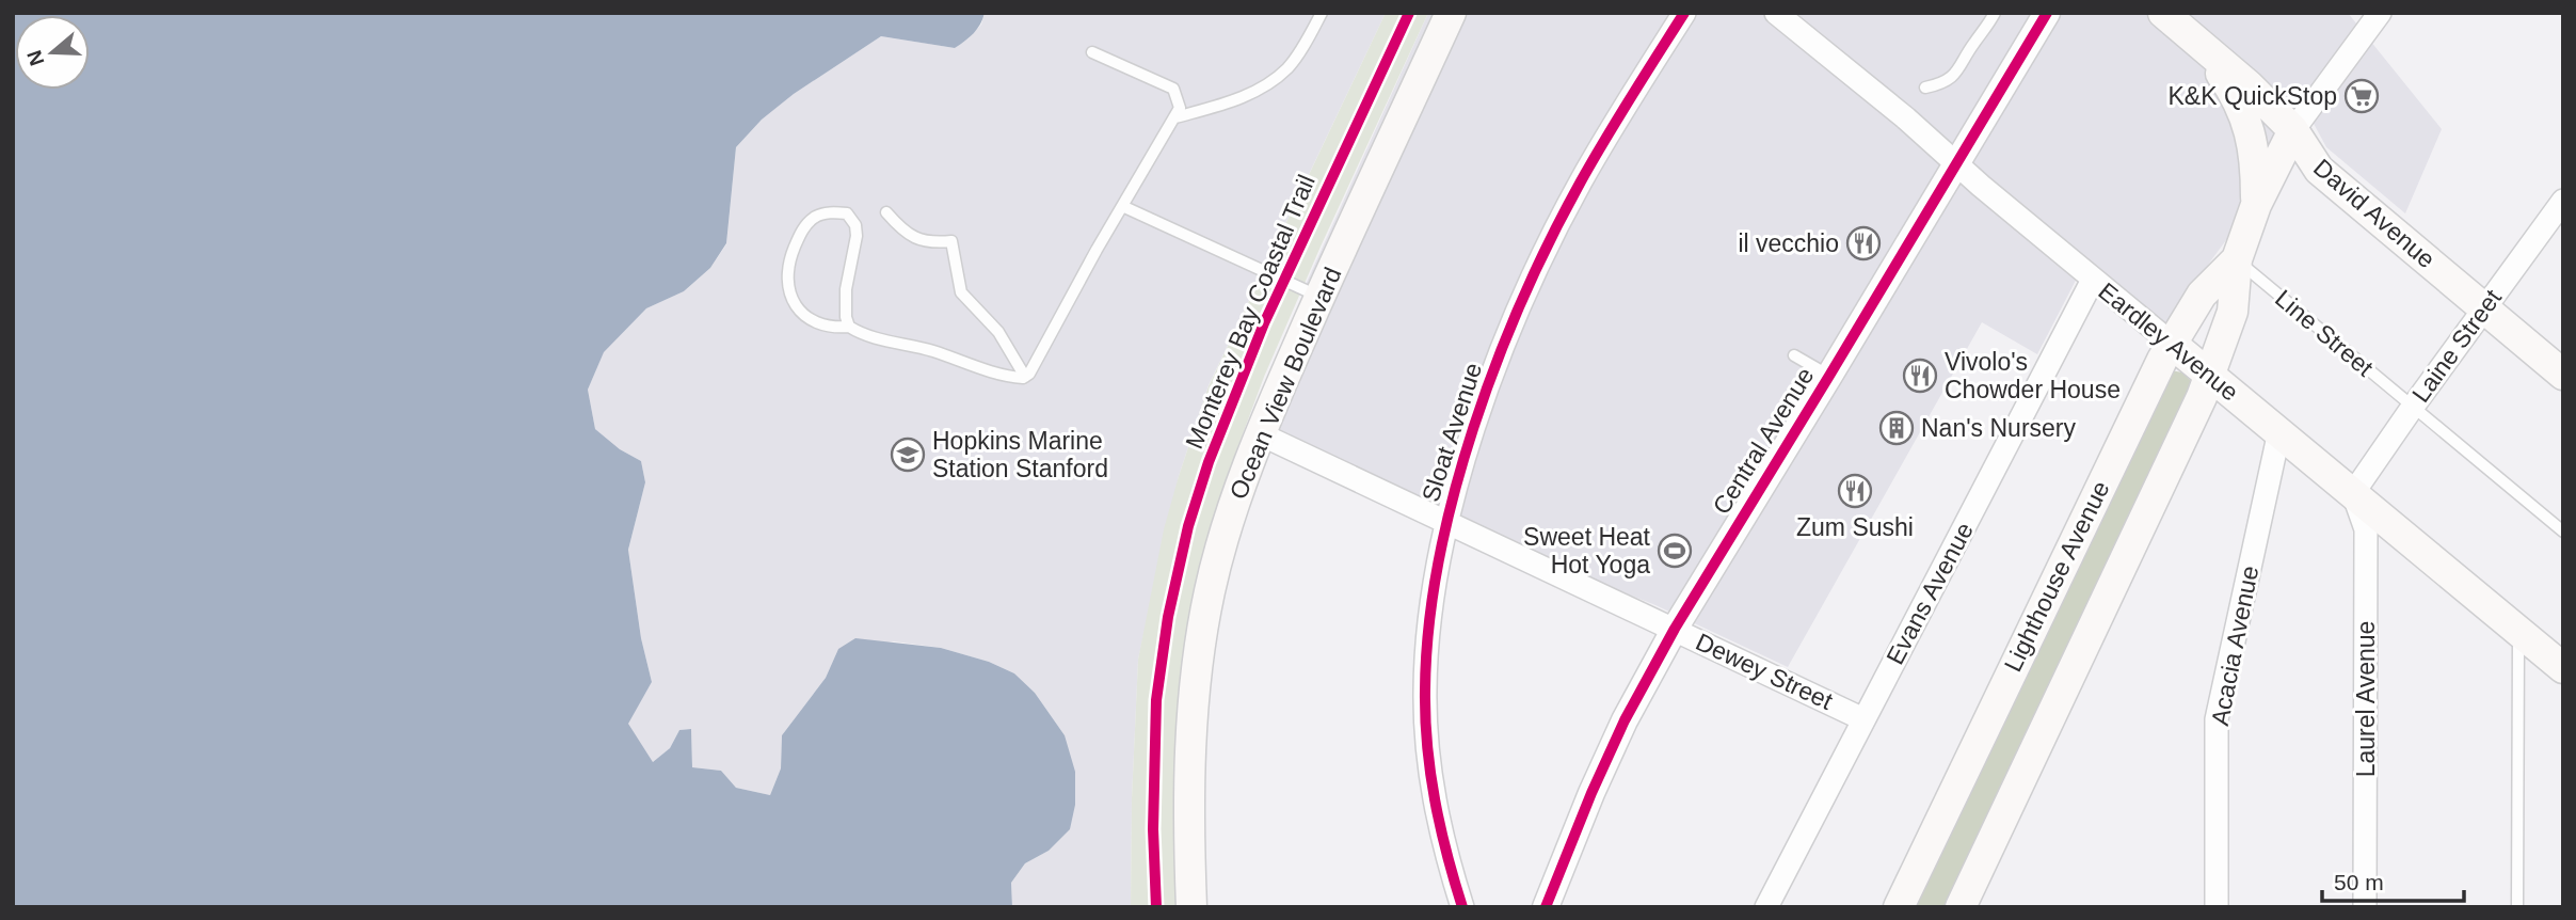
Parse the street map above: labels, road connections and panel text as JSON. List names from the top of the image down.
{
  "streets": {
    "main road": [
      "David Avenue",
      "Eardley Avenue",
      "Ocean View Boulevard",
      "Lighthouse Avenue"
    ],
    "street": [
      "Laine Street",
      "Sloat Avenue",
      "Central Avenue",
      "Evans Avenue",
      "Acacia Avenue",
      "Dewey Street",
      "Laurel Avenue"
    ],
    "lane": ["Line Street"],
    "cycle path": ["Monterey Bay Coastal Trail"]
  },
  "crossings": [
    ["David Avenue", "Laine Street"],
    ["David Avenue", "Lighthouse Avenue"],
    ["Line Street", "Laine Street"],
    ["Line Street", "Lighthouse Avenue"],
    ["Eardley Avenue", "Laine Street"],
    ["Eardley Avenue", "Central Avenue"],
    ["Eardley Avenue", "Lighthouse Avenue"],
    ["Eardley Avenue", "Evans Avenue"],
    ["Eardley Avenue", "Acacia Avenue"],
    ["Eardley Avenue", "Laurel Avenue"],
    ["Laine Street", "Laurel Avenue"],
    ["Ocean View Boulevard", "Dewey Street"],
    ["Sloat Avenue", "Dewey Street"],
    ["Central Avenue", "Dewey Street"],
    ["Evans Avenue", "Dewey Street"]
  ],
  "places": {
    "supermarket": ["K&K QuickStop"],
    "restaurant": ["il vecchio", "Vivolo's Chowder House", "Zum Sushi"],
    "building": ["Nan's Nursery"],
    "school or university": ["Hopkins Marine Station Stanford"],
    "sports": ["Sweet Heat Hot Yoga"]
  },
  "scale_bar": "50 m",
  "north": "left"
}
